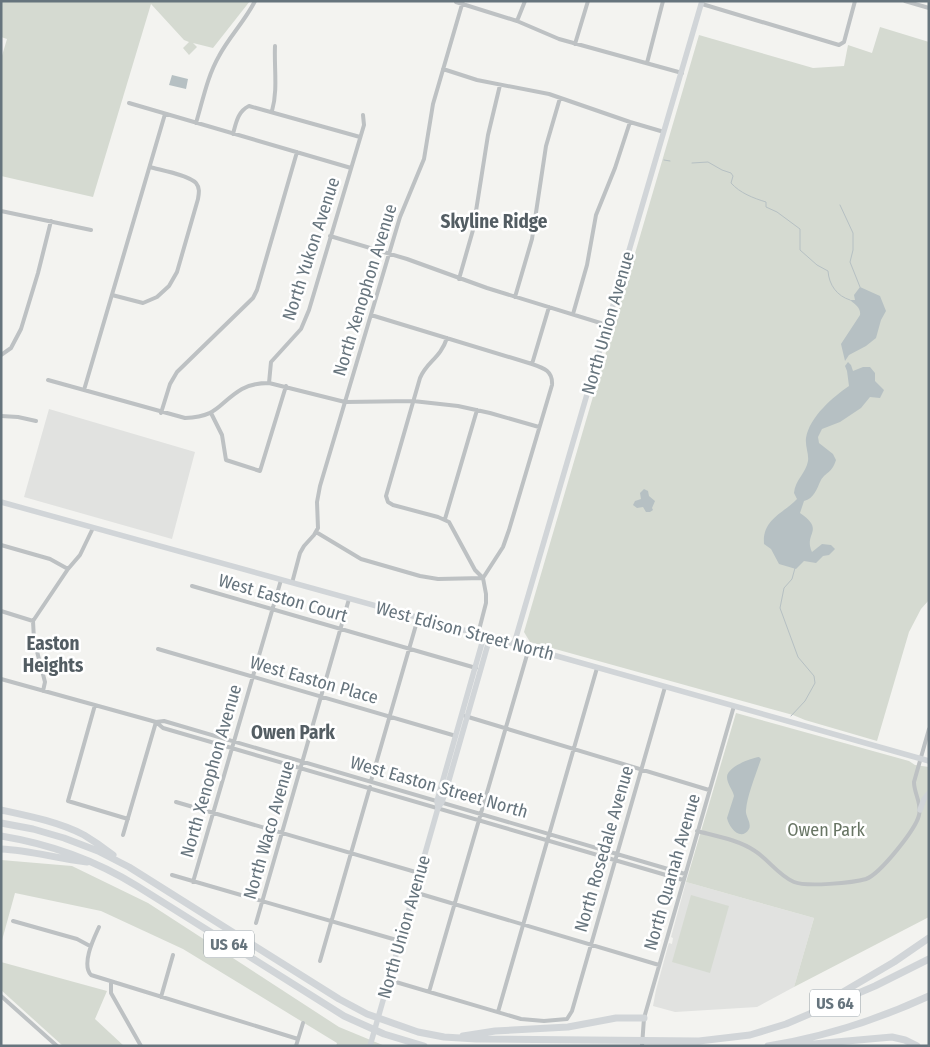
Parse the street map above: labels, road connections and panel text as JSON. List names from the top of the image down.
{
  "streets": {
    "highway": ["US 64"],
    "street": [
      "North Yukon Avenue",
      "North Xenophon Avenue",
      "North Union Avenue",
      "West Easton Court",
      "West Edison Street North",
      "West Easton Place",
      "West Easton Street North",
      "North Waco Avenue",
      "North Rosedale Avenue",
      "North Quanah Avenue"
    ]
  },
  "crossings": [
    ["North Xenophon Avenue", "West Easton Court"],
    ["North Xenophon Avenue", "West Edison Street North"],
    ["North Xenophon Avenue", "West Easton Place"],
    ["North Xenophon Avenue", "West Easton Street North"],
    ["North Union Avenue", "West Easton Court"],
    ["North Union Avenue", "West Edison Street North"],
    ["North Union Avenue", "West Easton Place"],
    ["North Union Avenue", "West Easton Street North"],
    ["West Easton Court", "North Waco Avenue"],
    ["West Edison Street North", "North Waco Avenue"],
    ["West Edison Street North", "North Rosedale Avenue"],
    ["West Edison Street North", "North Quanah Avenue"],
    ["West Easton Place", "North Waco Avenue"],
    ["West Easton Street North", "North Waco Avenue"],
    ["West Easton Street North", "North Rosedale Avenue"],
    ["West Easton Street North", "North Quanah Avenue"]
  ],
  "districts": ["Skyline Ridge", "Easton Heights", "Owen Park"],
  "parks": ["Owen Park"]
}
